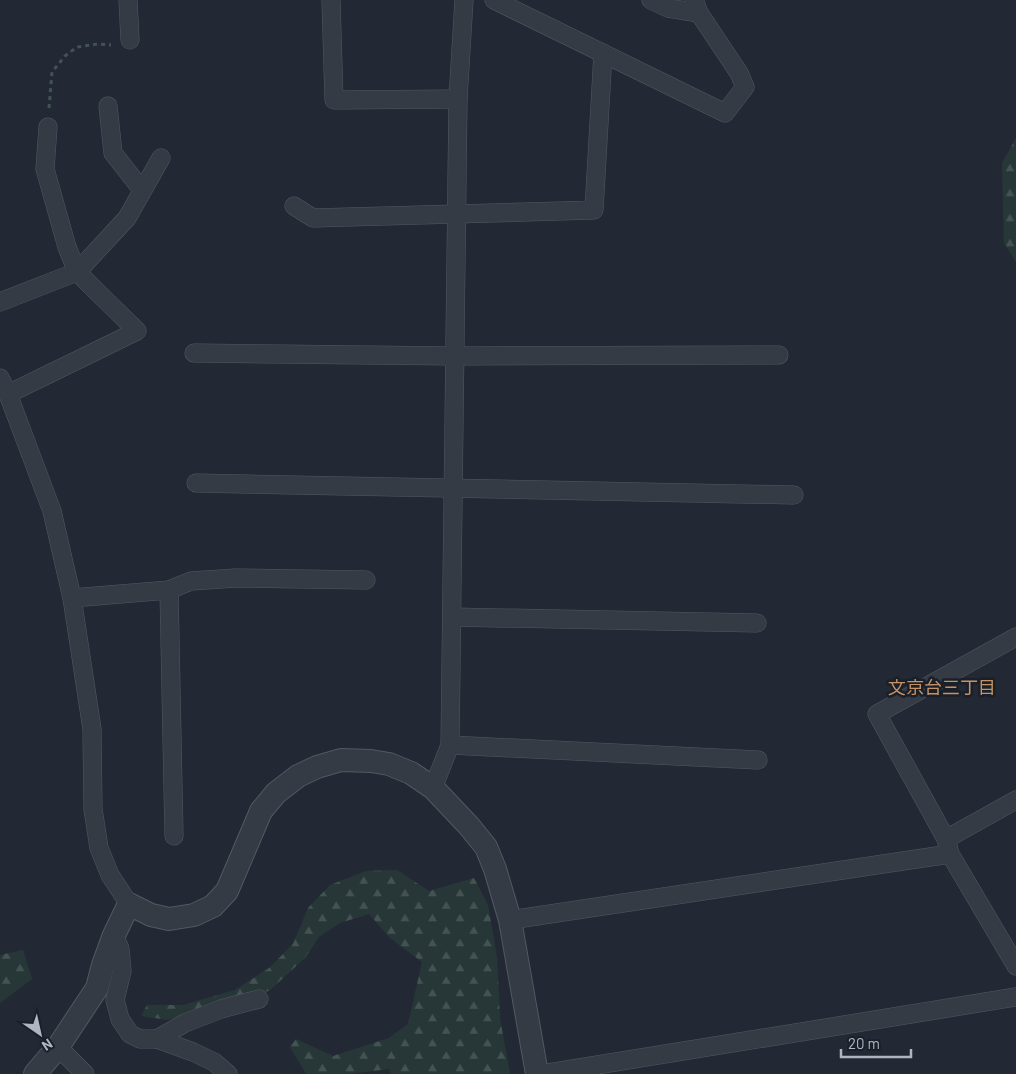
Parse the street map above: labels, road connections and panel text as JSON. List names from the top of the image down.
{
  "districts": ["文京台三丁目"],
  "scale_bar": "20 m",
  "north": "bottom right"
}
